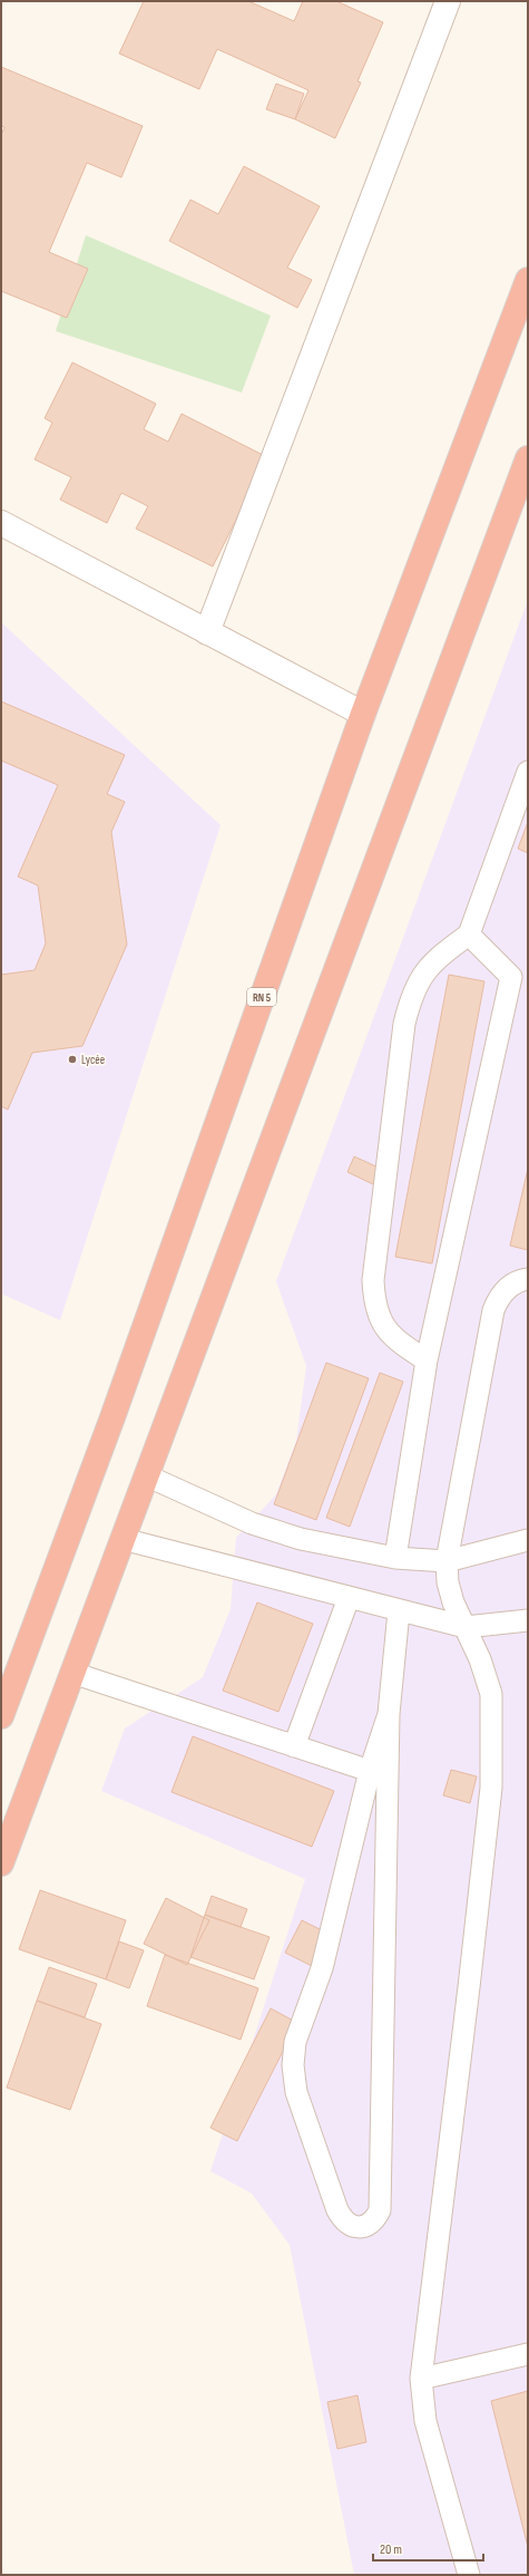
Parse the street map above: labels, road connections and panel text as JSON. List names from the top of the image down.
{
  "streets": {
    "highway": ["RN 5"]
  },
  "places": ["Lycée"],
  "scale_bar": "20 m"
}
